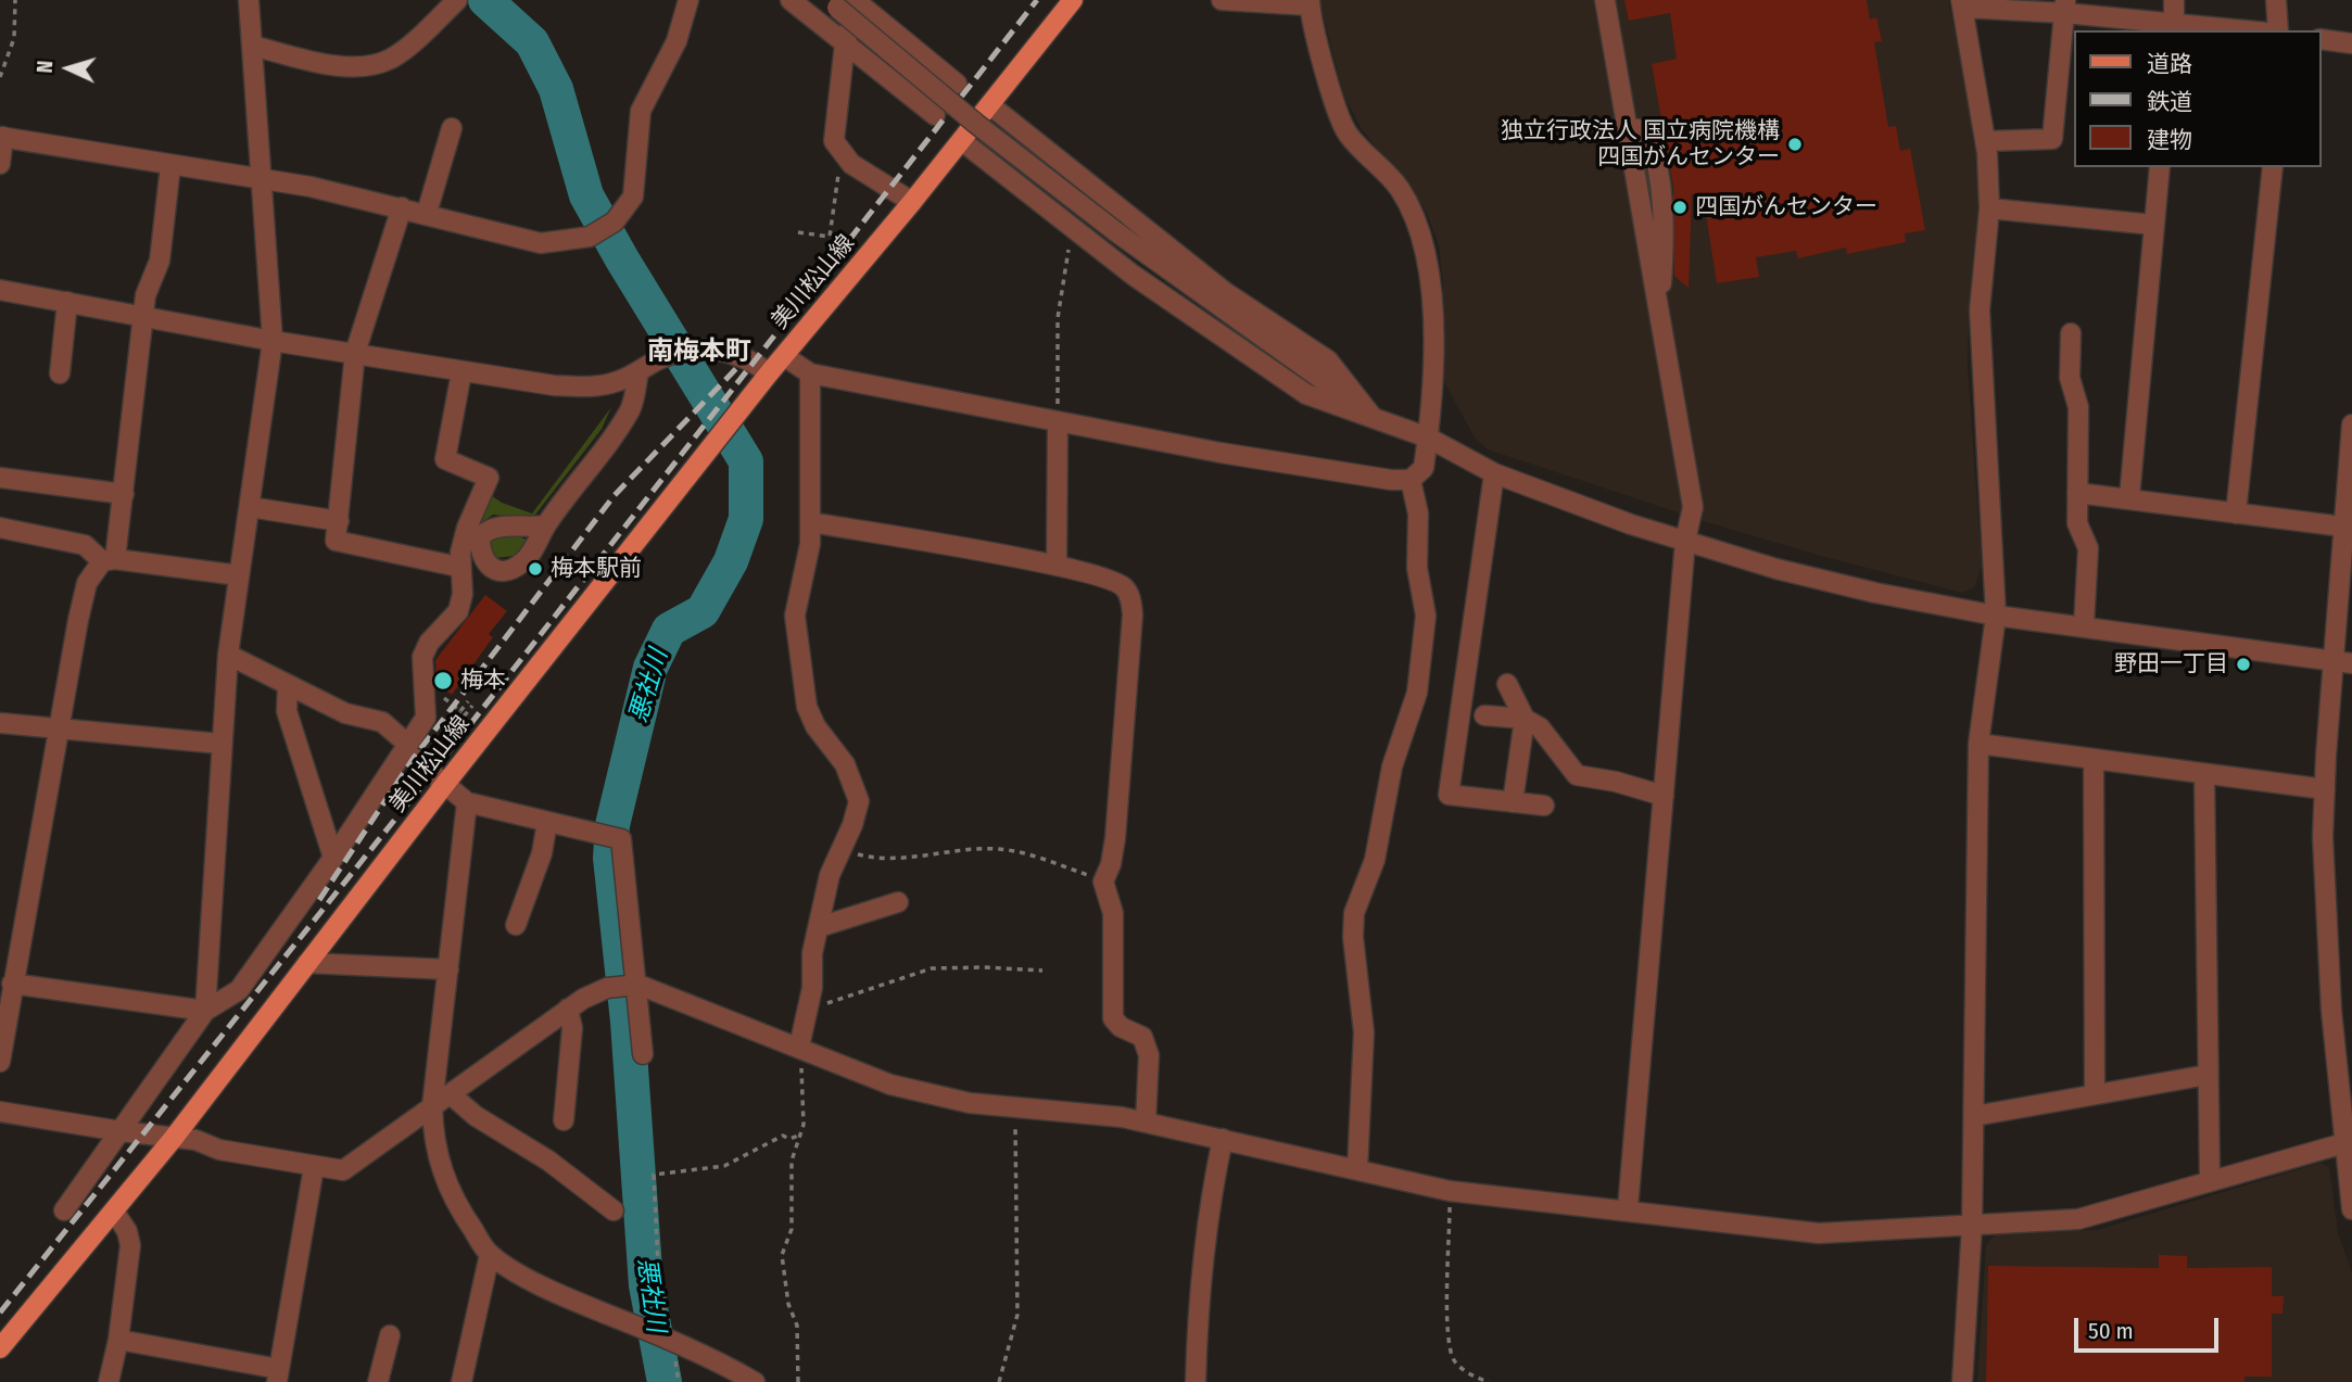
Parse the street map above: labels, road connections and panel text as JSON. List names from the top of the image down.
{
  "streets": {
    "main road": ["美川松山線"]
  },
  "districts": ["南梅本町"],
  "water": ["悪社川"],
  "places": [
    "独立行政法人 国立病院機構 四国がんセンター",
    "四国がんセンター",
    "梅本駅前",
    "野田一丁目",
    "梅本"
  ],
  "legend": ["道路", "鉄道", "建物"],
  "scale_bar": "50 m",
  "north": "left"
}
